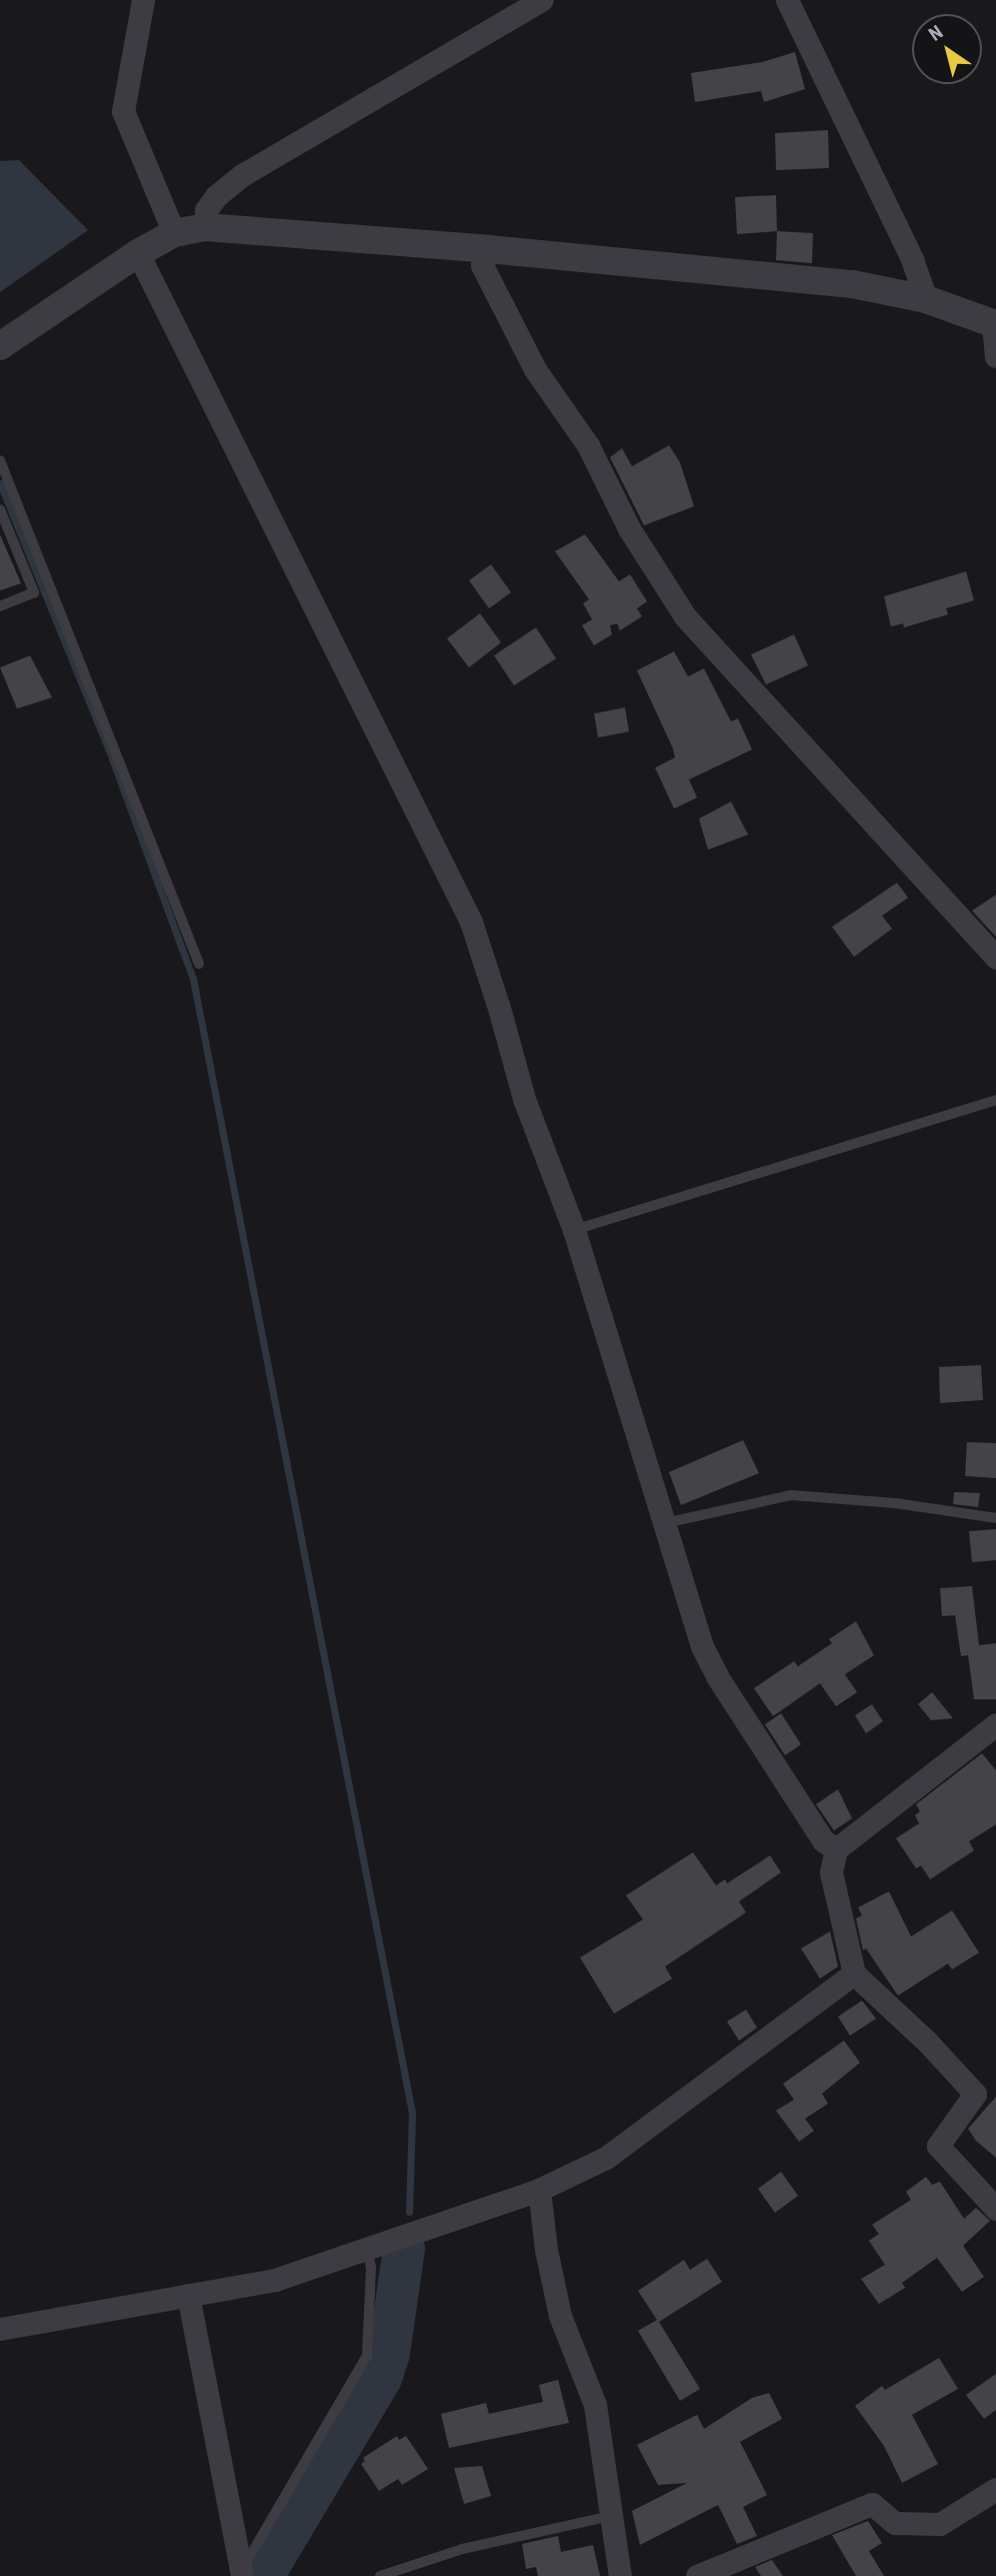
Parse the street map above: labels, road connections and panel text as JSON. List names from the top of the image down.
{
  "north": "top left"
}
